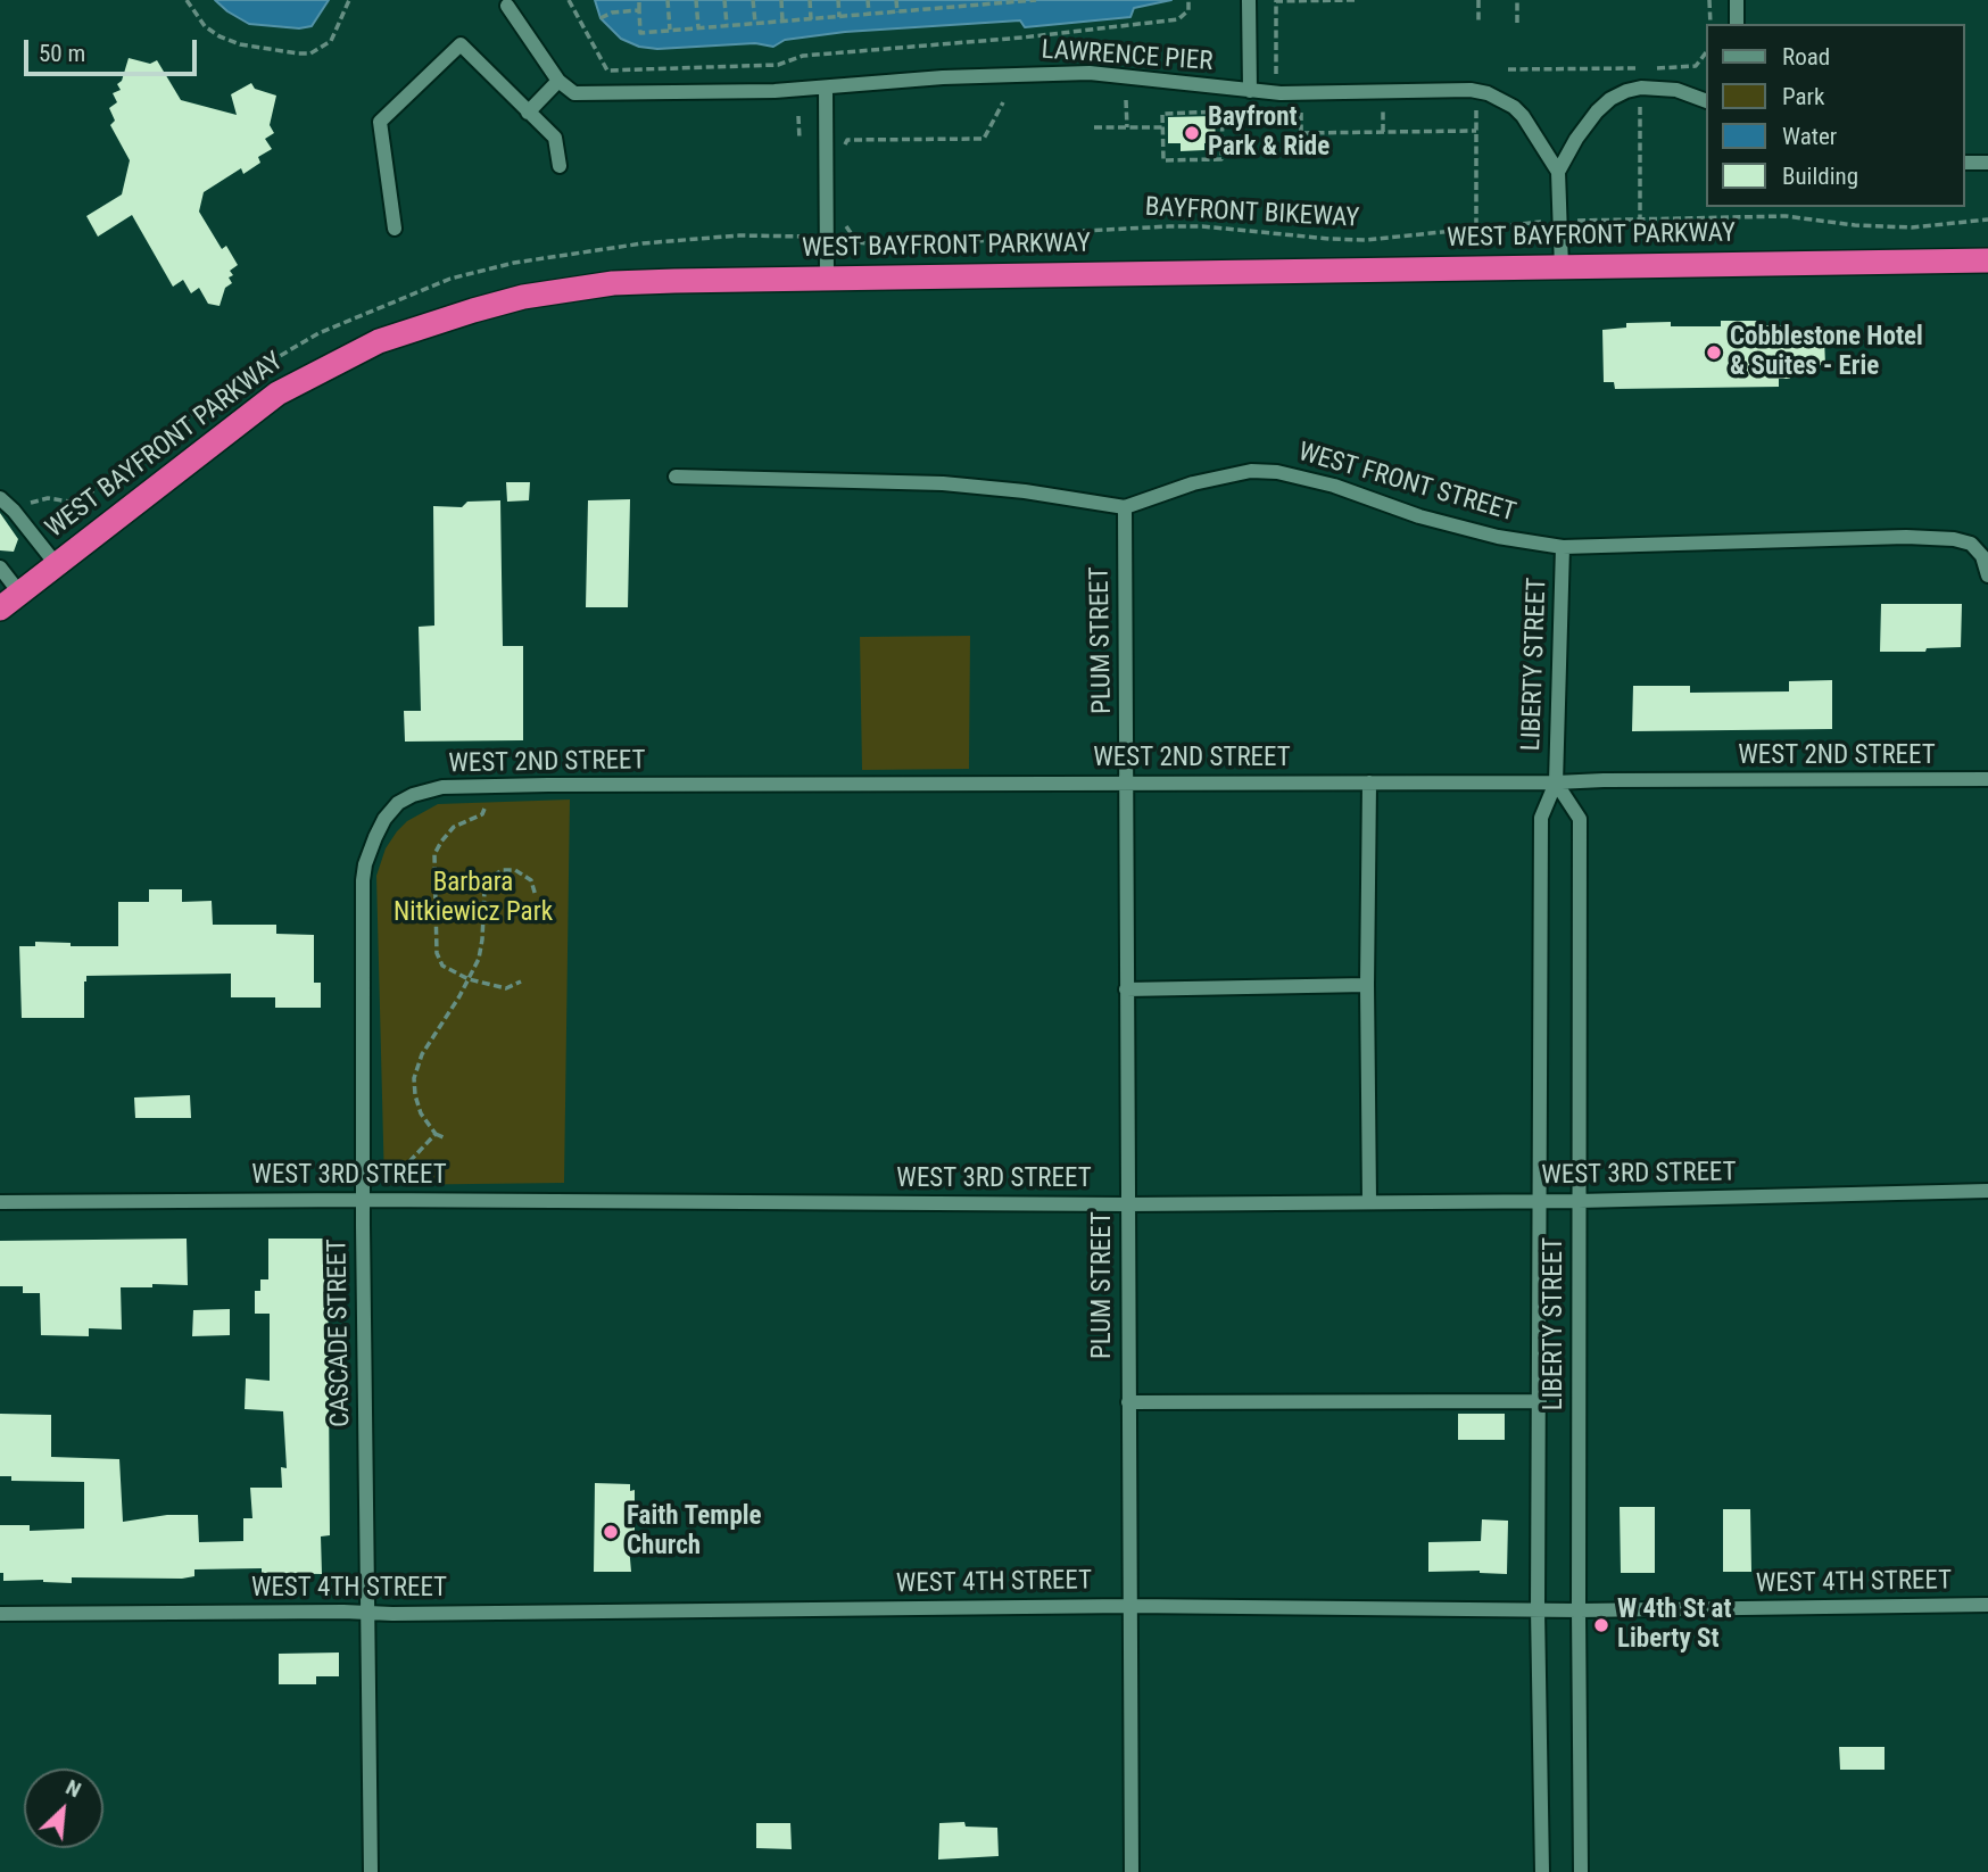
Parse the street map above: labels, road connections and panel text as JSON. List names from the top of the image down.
{
  "streets": {
    "highway": ["WEST BAYFRONT PARKWAY"],
    "street": [
      "LAWRENCE PIER",
      "WEST FRONT STREET",
      "PLUM STREET",
      "LIBERTY STREET",
      "WEST 2ND STREET",
      "WEST 3RD STREET",
      "CASCADE STREET",
      "WEST 4TH STREET"
    ],
    "path": ["BAYFRONT BIKEWAY"]
  },
  "crossings": [
    ["WEST FRONT STREET", "PLUM STREET"],
    ["WEST FRONT STREET", "LIBERTY STREET"],
    ["PLUM STREET", "WEST 2ND STREET"],
    ["PLUM STREET", "WEST 3RD STREET"],
    ["PLUM STREET", "WEST 4TH STREET"],
    ["LIBERTY STREET", "WEST 2ND STREET"],
    ["LIBERTY STREET", "WEST 3RD STREET"],
    ["LIBERTY STREET", "WEST 4TH STREET"],
    ["WEST 2ND STREET", "CASCADE STREET"],
    ["WEST 3RD STREET", "CASCADE STREET"],
    ["CASCADE STREET", "WEST 4TH STREET"]
  ],
  "parks": ["Barbara Nitkiewicz Park"],
  "places": [
    "Bayfront Park & Ride",
    "Cobblestone Hotel & Suites - Erie",
    "Faith Temple Church",
    "W 4th St at Liberty St"
  ],
  "legend": [
    "Road",
    "Park",
    "Water",
    "Building"
  ],
  "scale_bar": "50 m",
  "north": "top right"
}
